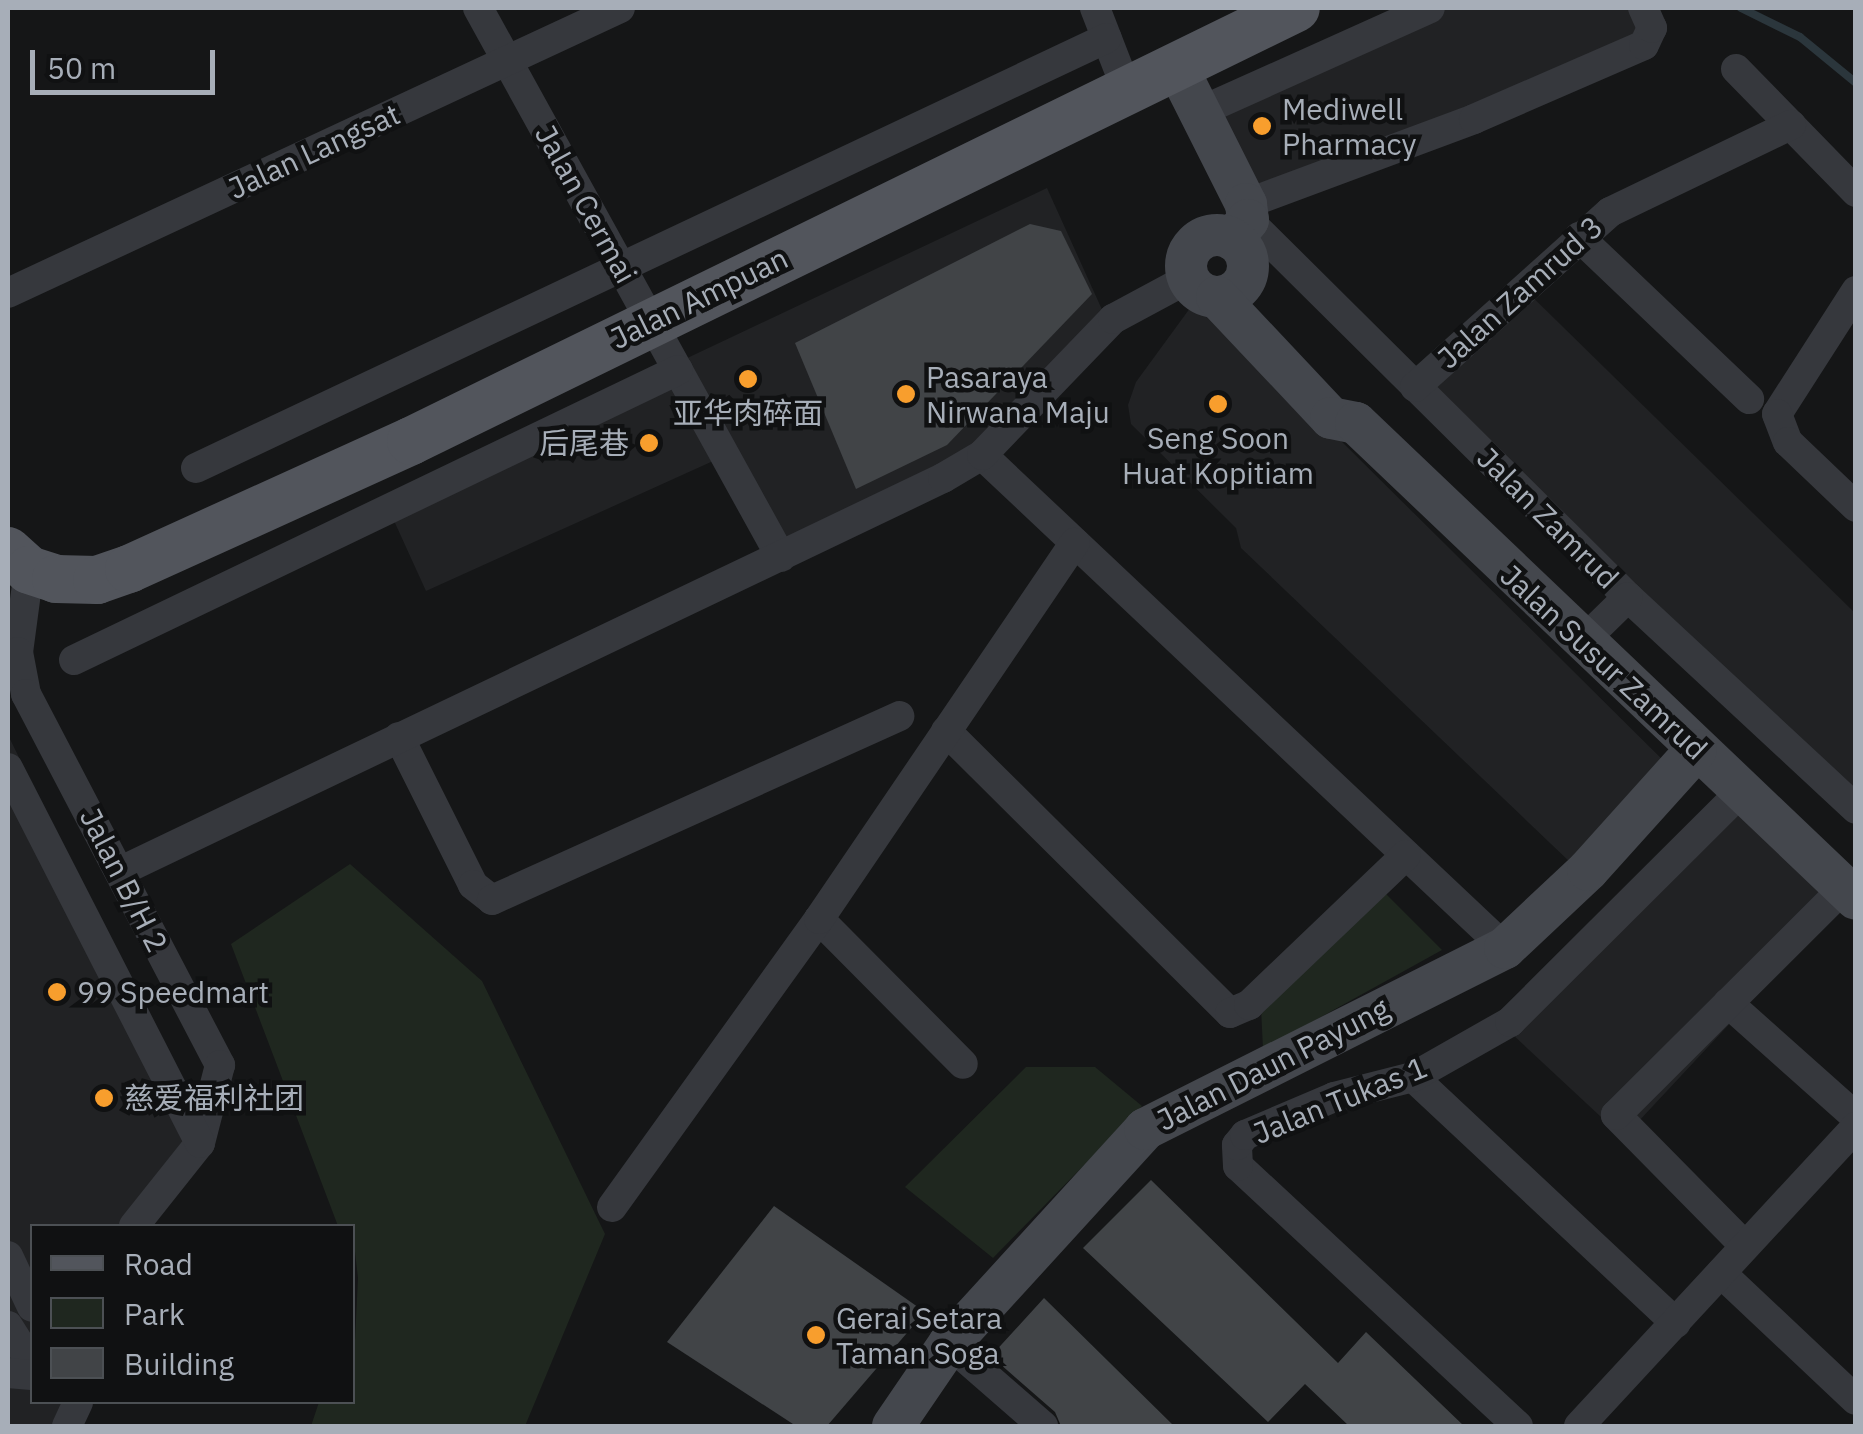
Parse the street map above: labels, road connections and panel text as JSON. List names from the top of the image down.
{
  "streets": {
    "main road": ["Jalan Ampuan"],
    "street": [
      "Jalan Langsat",
      "Jalan Cermai",
      "Jalan Zamrud 3",
      "Jalan Zamrud",
      "Jalan Susur Zamrud",
      "Jalan B/H 2",
      "Jalan Daun Payung",
      "Jalan Tukas 1"
    ]
  },
  "crossings": [
    ["Jalan Langsat", "Jalan Cermai"],
    ["Jalan Cermai", "Jalan Ampuan"],
    ["Jalan Zamrud 3", "Jalan Zamrud"],
    ["Jalan Ampuan", "Jalan Zamrud"],
    ["Jalan Ampuan", "Jalan B/H 2"],
    ["Jalan Susur Zamrud", "Jalan Daun Payung"],
    ["Jalan Susur Zamrud", "Jalan Tukas 1"]
  ],
  "places": [
    "Mediwell Pharmacy",
    "亚华肉碎面",
    "Pasaraya Nirwana Maju",
    "Seng Soon Huat Kopitiam",
    "后尾巷",
    "99 Speedmart",
    "慈爱福利社团",
    "Gerai Setara Taman Soga"
  ],
  "legend": ["Road", "Park", "Building"],
  "scale_bar": "50 m"
}
